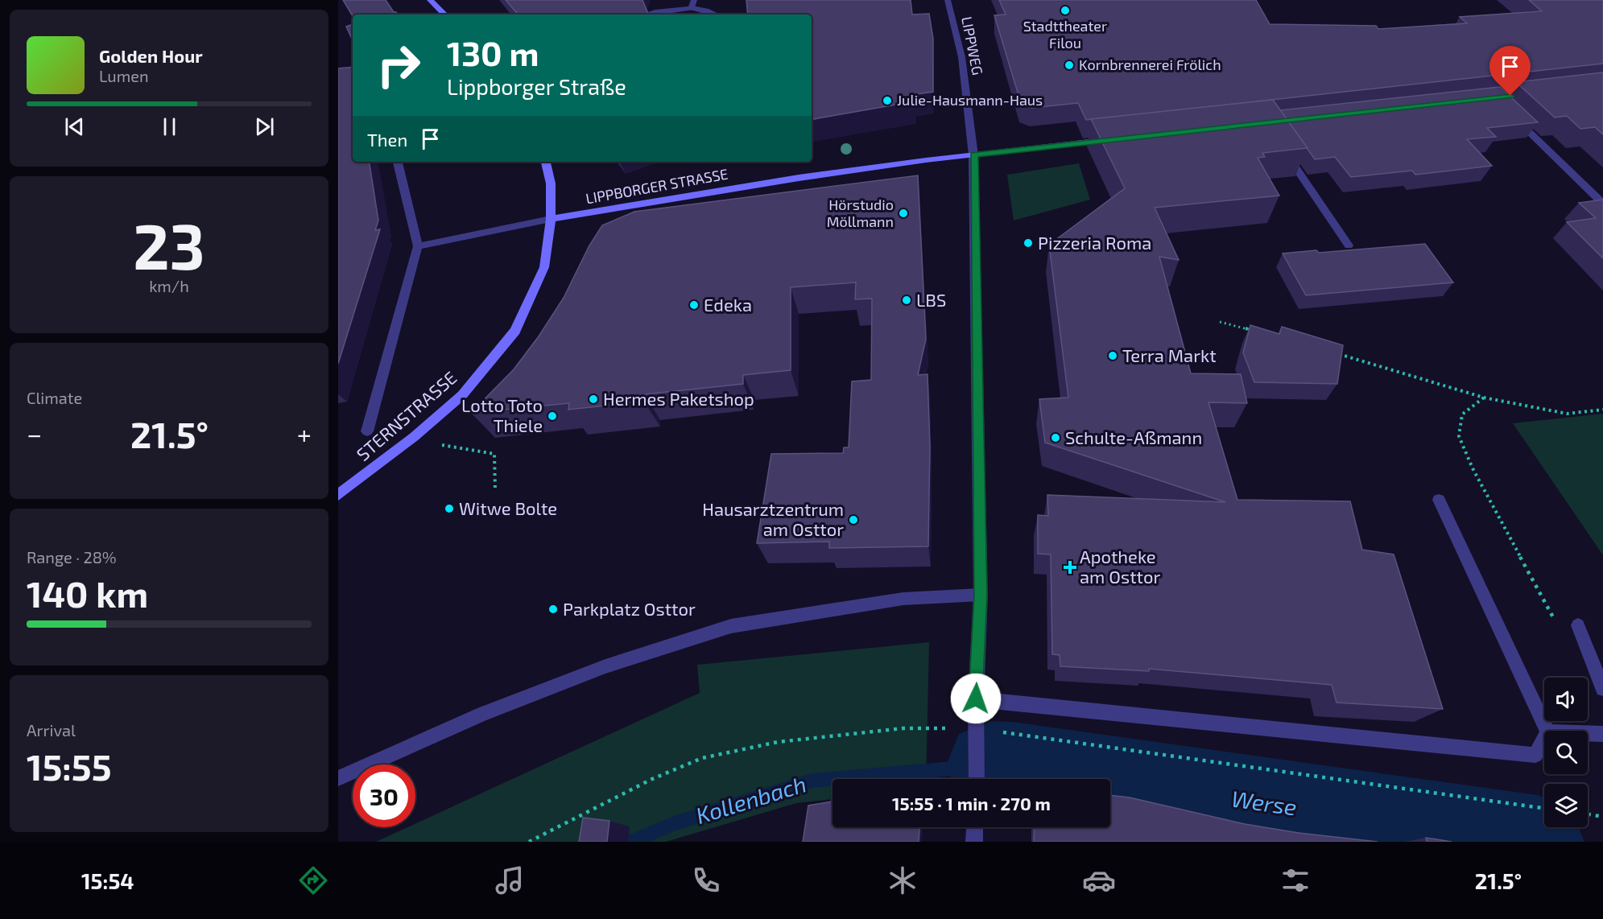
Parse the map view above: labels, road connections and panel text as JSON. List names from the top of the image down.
{
  "streets": {
    "main road": ["LIPPBORGER STRASSE", "STERNSTRASSE"],
    "street": ["LIPPWEG"]
  },
  "crossings": [
    ["LIPPWEG", "LIPPBORGER STRASSE"],
    ["LIPPBORGER STRASSE", "STERNSTRASSE"]
  ],
  "water": ["Kollenbach", "Werse"],
  "places": {
    "other": [
      "Stadttheater Filou",
      "Kornbrennerei Frölich",
      "Julie-Hausmann-Haus",
      "Hörstudio Möllmann",
      "Pizzeria Roma",
      "LBS",
      "Edeka",
      "Terra Markt",
      "Hermes Paketshop",
      "Lotto Toto Thiele",
      "Schulte-Aßmann",
      "Witwe Bolte",
      "Hausarztzentrum am Osttor",
      "Parkplatz Osttor"
    ],
    "health": ["Apotheke am Osttor"]
  },
  "page": {
    "turn": ["130 m", "Lippborger Straße"],
    "song": ["Golden Hour", "Lumen"],
    "then": "Then",
    "tile": [
      ["23", "km/h"],
      "Climate",
      ["Range · 28%", "140 km"],
      ["Arrival", "15:55"]
    ],
    "heat": ["−", "21.5°", "+"],
    "limit": "30",
    "trip": "15:55 · 1 min · 270 m",
    "tabs": ["15:54", "21.5°"]
  }
}
